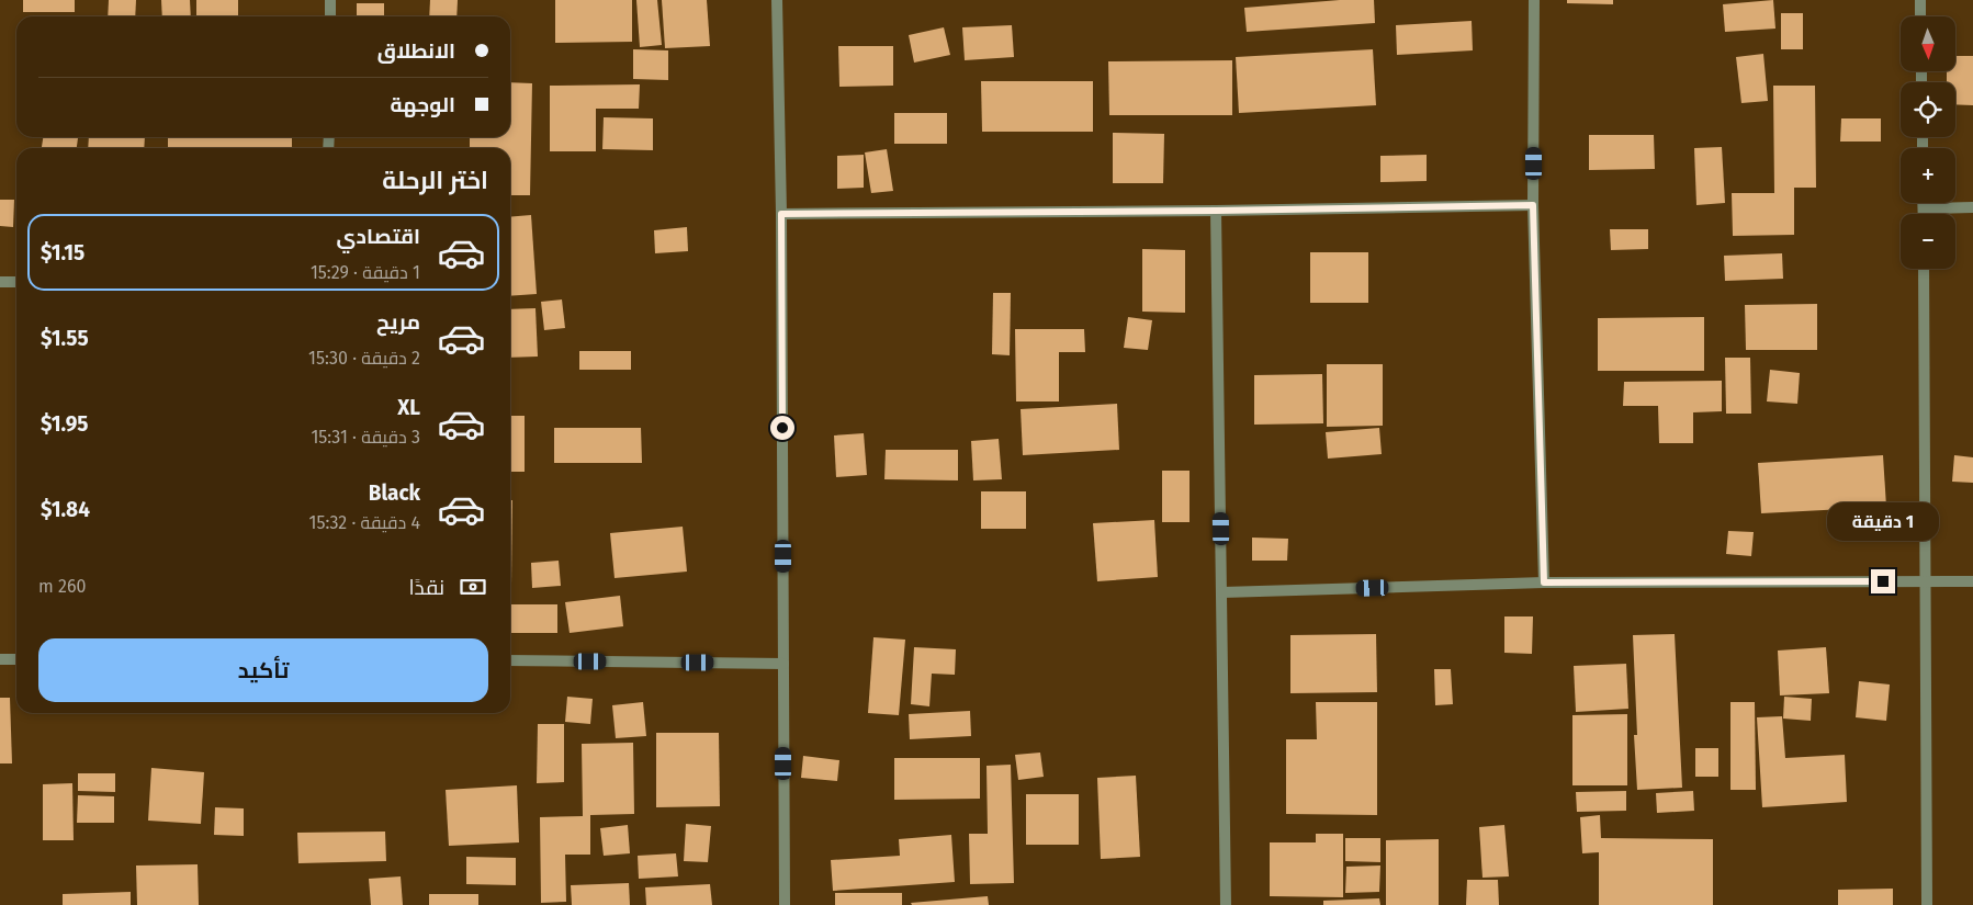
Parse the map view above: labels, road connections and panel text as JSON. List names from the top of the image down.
{
  "north": "bottom",
  "page": {
    "map_buttons": ["+", "−"],
    "banner": ["الانطلاق", "الوجهة"],
    "heading": "اختر الرحلة",
    "list": [
      {
        "name": "اقتصادي",
        "note": "1 دقيقة · 15:29",
        "value": "$1.15"
      },
      {
        "name": "مريح",
        "note": "2 دقيقة · 15:30",
        "value": "$1.55"
      },
      {
        "name": "XL",
        "note": "3 دقيقة · 15:31",
        "value": "$1.95"
      },
      {
        "name": "Black",
        "note": "4 دقيقة · 15:32",
        "value": "$1.84"
      }
    ],
    "bubble": "1 دقيقة",
    "pay": ["نقدًا", "260 m"],
    "buttons": "تأكيد"
  }
}
